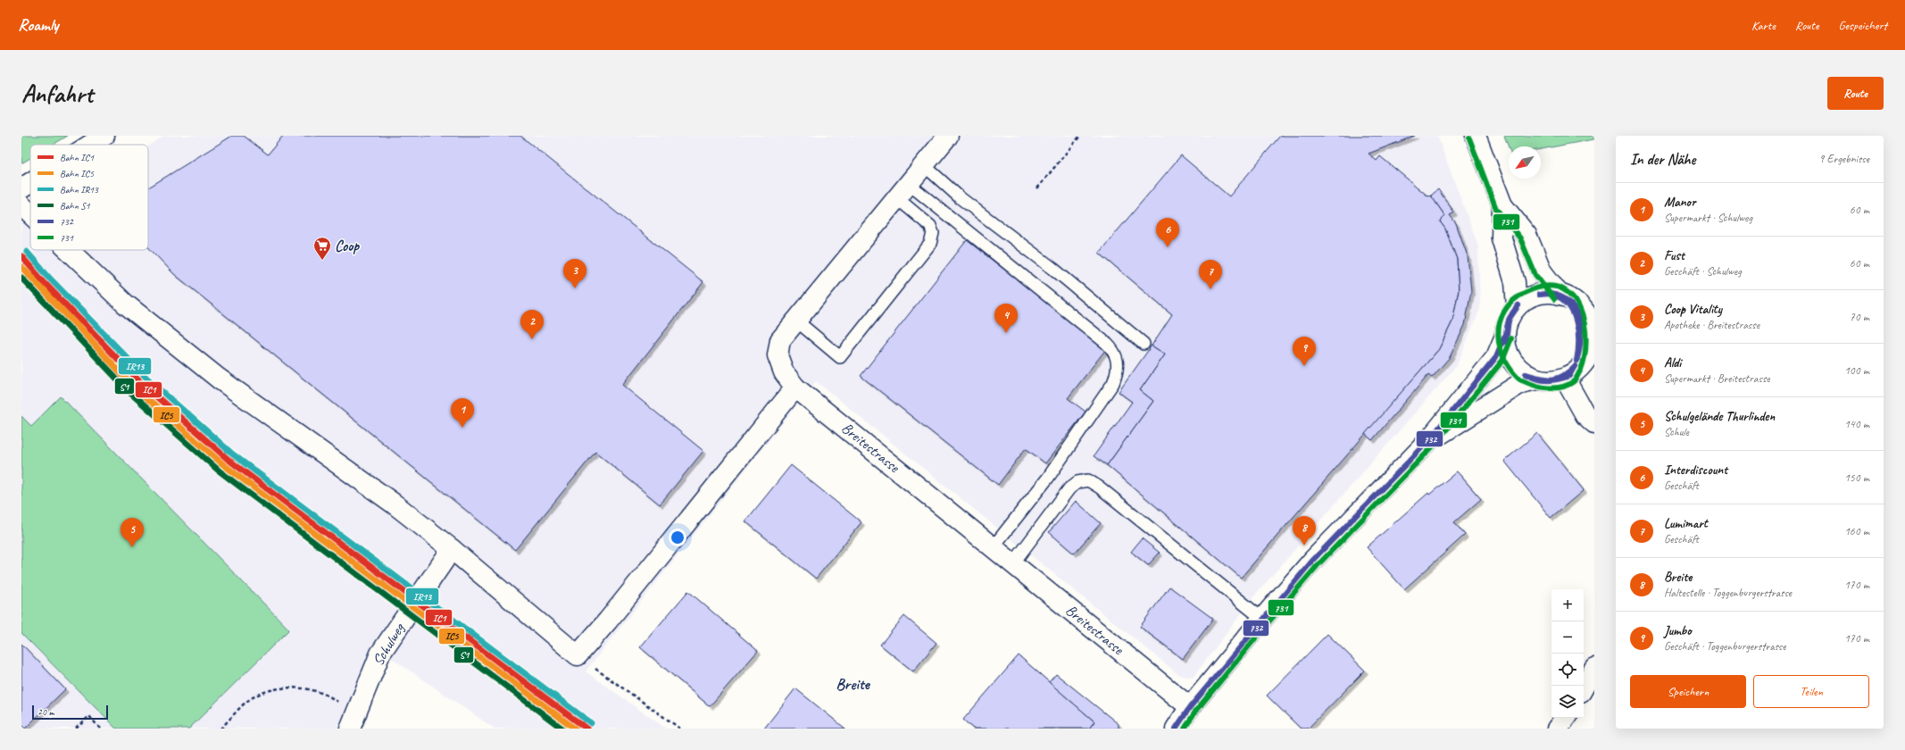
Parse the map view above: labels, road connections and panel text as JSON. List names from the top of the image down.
{
  "streets": {
    "street": ["Breitestrasse", "Schulweg"]
  },
  "districts": ["Breite"],
  "places": {
    "supermarket": ["Coop"]
  },
  "lines": [
    "transit line 731",
    "rail line IR13",
    "rail line IC1",
    "rail line IC5",
    "rail line S1",
    "transit line 732"
  ],
  "legend": [
    "Bahn IC1",
    "Bahn IC5",
    "Bahn IR13",
    "Bahn S1",
    "732",
    "731"
  ],
  "scale_bar": "20 m",
  "north": "bottom left",
  "page": {
    "header": "Roamly",
    "nav": ["Karte", "Route", "Gespeichert"],
    "buttons": [
      "Route",
      ["Speichern", "Teilen"]
    ],
    "title": "Anfahrt",
    "heading": ["In der Nähe", "9 Ergebnisse"],
    "list": [
      {
        "mark": "1",
        "name": "Manor",
        "note": "Supermarkt · Schulweg",
        "value": "60 m"
      },
      {
        "mark": "2",
        "name": "Fust",
        "note": "Geschäft · Schulweg",
        "value": "60 m"
      },
      {
        "mark": "3",
        "name": "Coop Vitality",
        "note": "Apotheke · Breitestrasse",
        "value": "70 m"
      },
      {
        "mark": "4",
        "name": "Aldi",
        "note": "Supermarkt · Breitestrasse",
        "value": "100 m"
      },
      {
        "mark": "5",
        "name": "Schulgelände Thurlinden",
        "note": "Schule",
        "value": "140 m"
      },
      {
        "mark": "6",
        "name": "Interdiscount",
        "note": "Geschäft",
        "value": "150 m"
      },
      {
        "mark": "7",
        "name": "Lumimart",
        "note": "Geschäft",
        "value": "160 m"
      },
      {
        "mark": "8",
        "name": "Breite",
        "note": "Haltestelle · Toggenburgerstrasse",
        "value": "170 m"
      },
      {
        "mark": "9",
        "name": "Jumbo",
        "note": "Geschäft · Toggenburgerstrasse",
        "value": "170 m"
      }
    ],
    "pins": [
      "6",
      "3",
      "7",
      "4",
      "2",
      "9",
      "1",
      "8",
      "5"
    ],
    "map_buttons": ["+", "−"],
    "scale": "20 m"
  }
}
